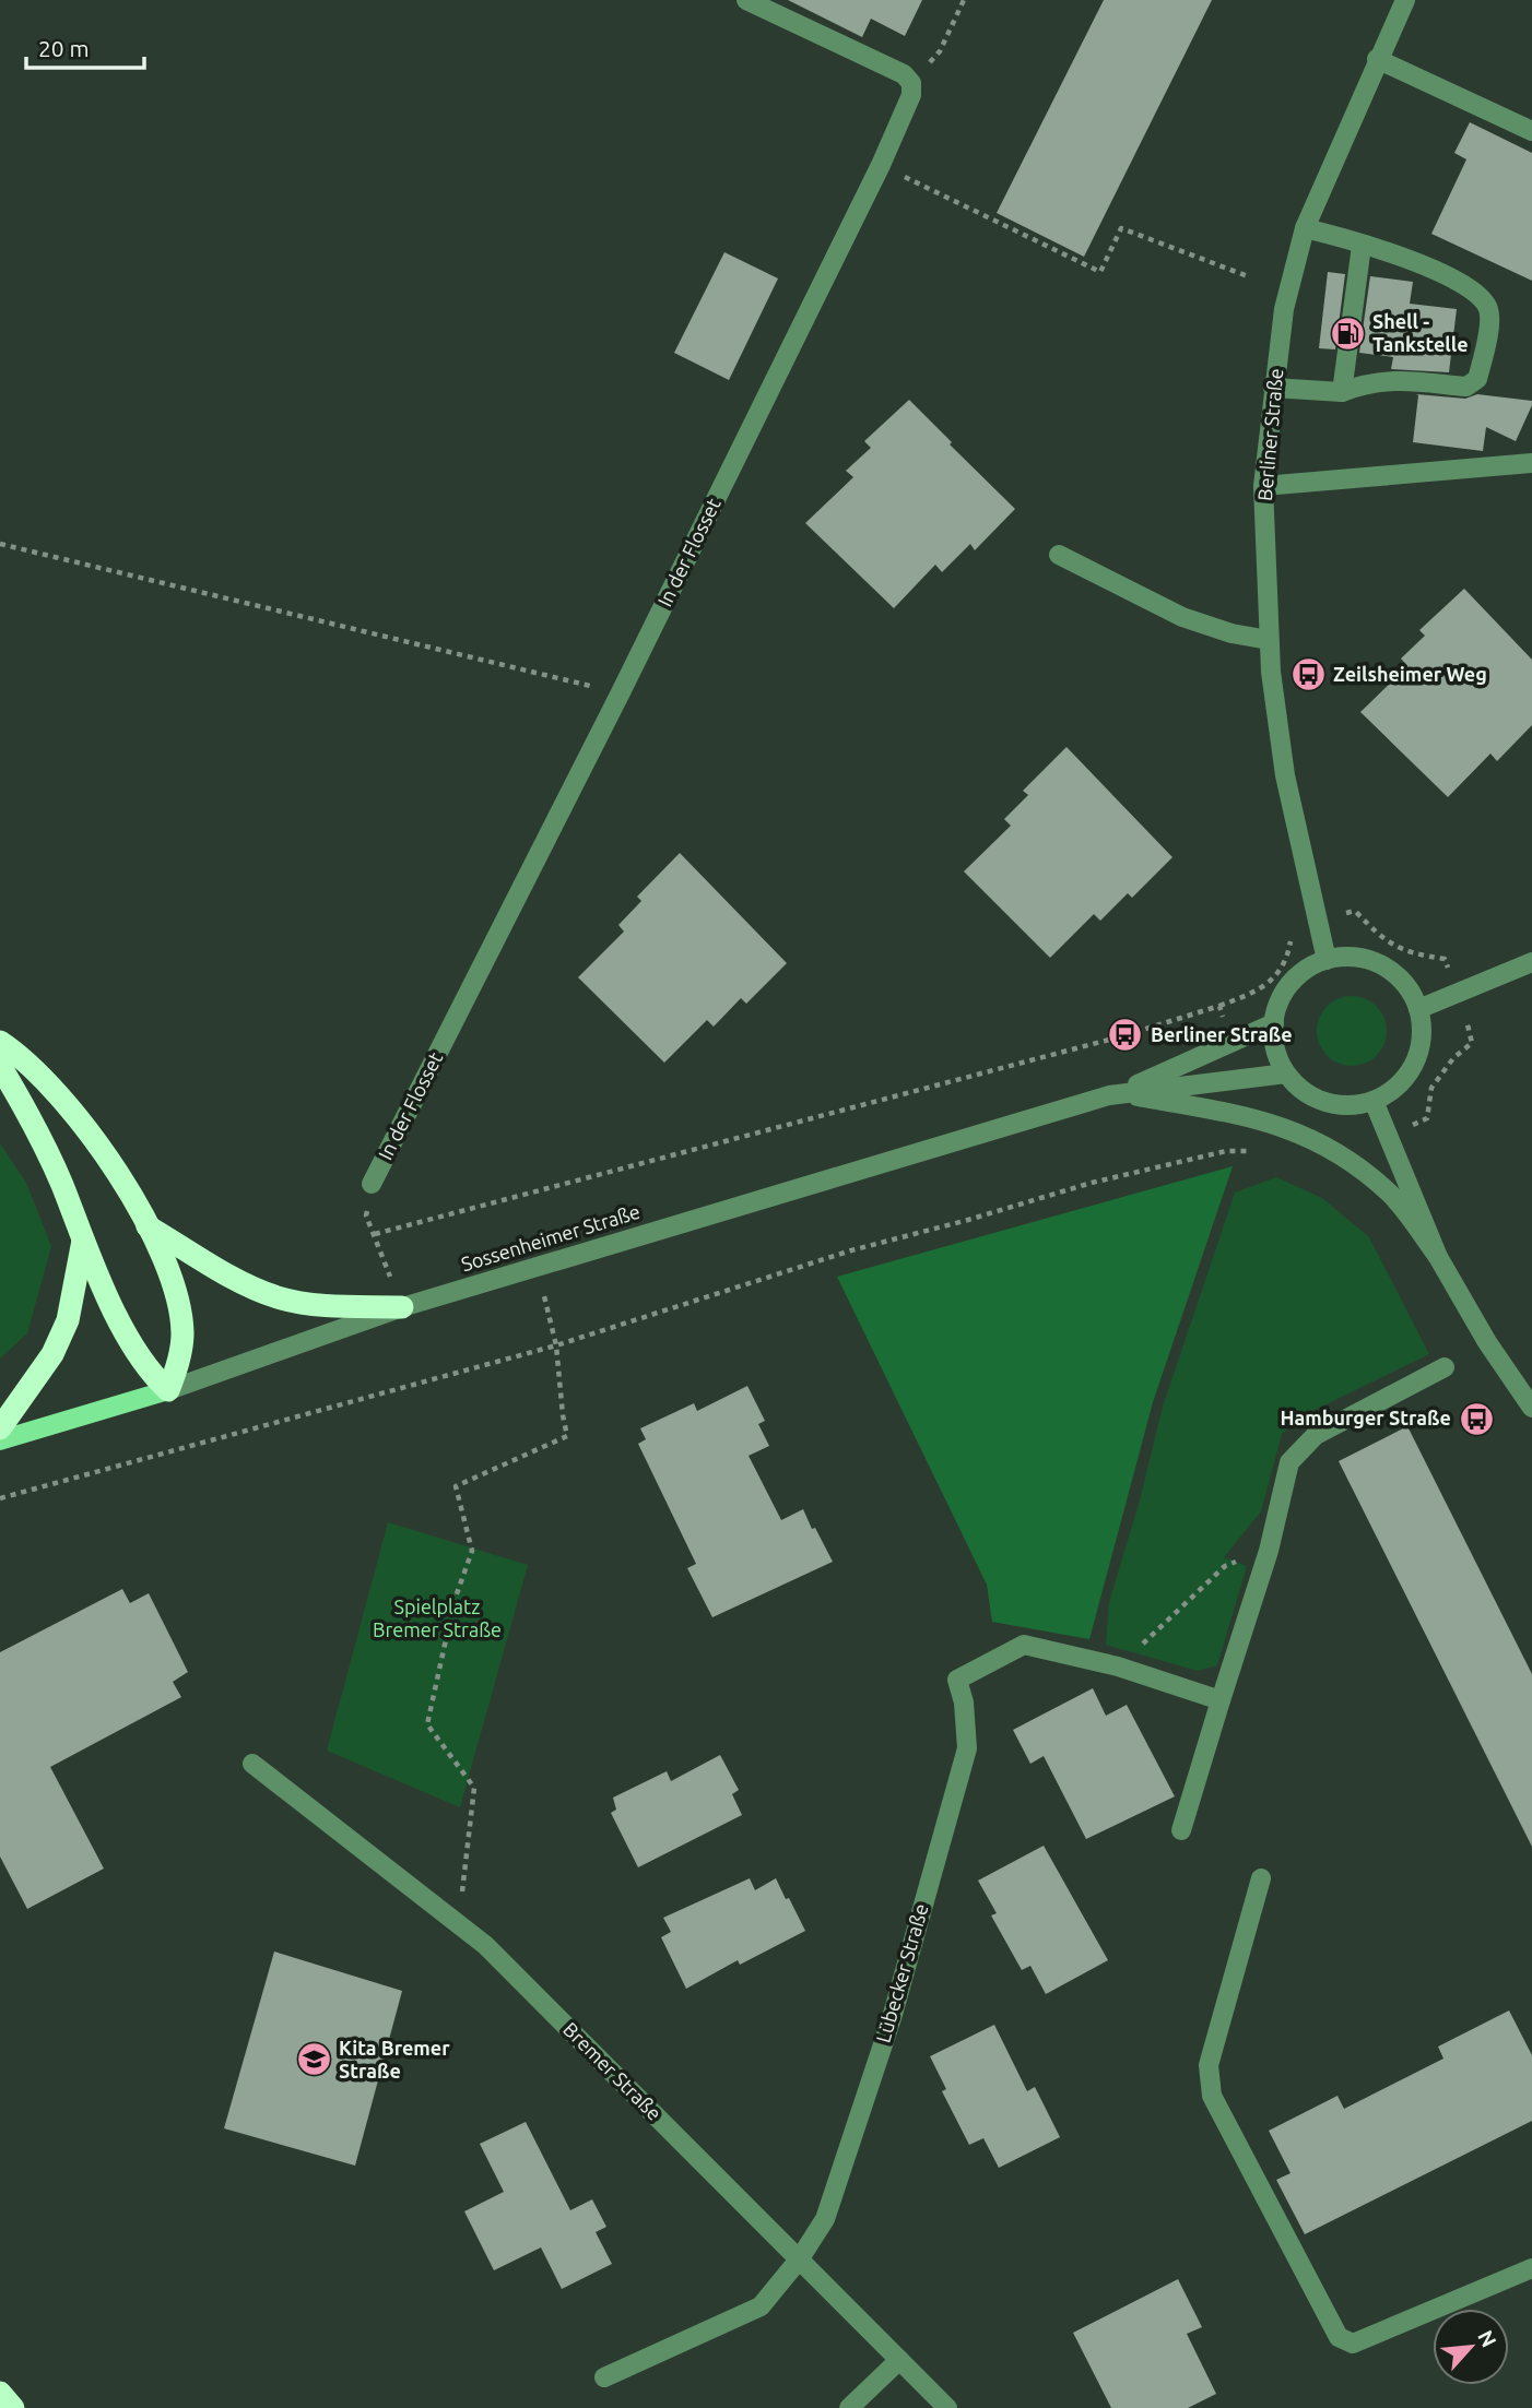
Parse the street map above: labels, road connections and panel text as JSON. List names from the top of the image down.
{
  "streets": {
    "main road": ["Sossenheimer Straße"],
    "street": [
      "Berliner Straße",
      "In der Flosset",
      "Lübecker Straße",
      "Bremer Straße"
    ]
  },
  "crossings": [
    ["Berliner Straße", "Sossenheimer Straße"],
    ["Lübecker Straße", "Bremer Straße"]
  ],
  "parks": ["Spielplatz Bremer Straße"],
  "places": {
    "fuel station": ["Shell - Tankstelle"],
    "bus stop": ["Zeilsheimer Weg", "Berliner Straße", "Hamburger Straße"],
    "school or university": ["Kita Bremer Straße"]
  },
  "scale_bar": "20 m",
  "north": "top right"
}
